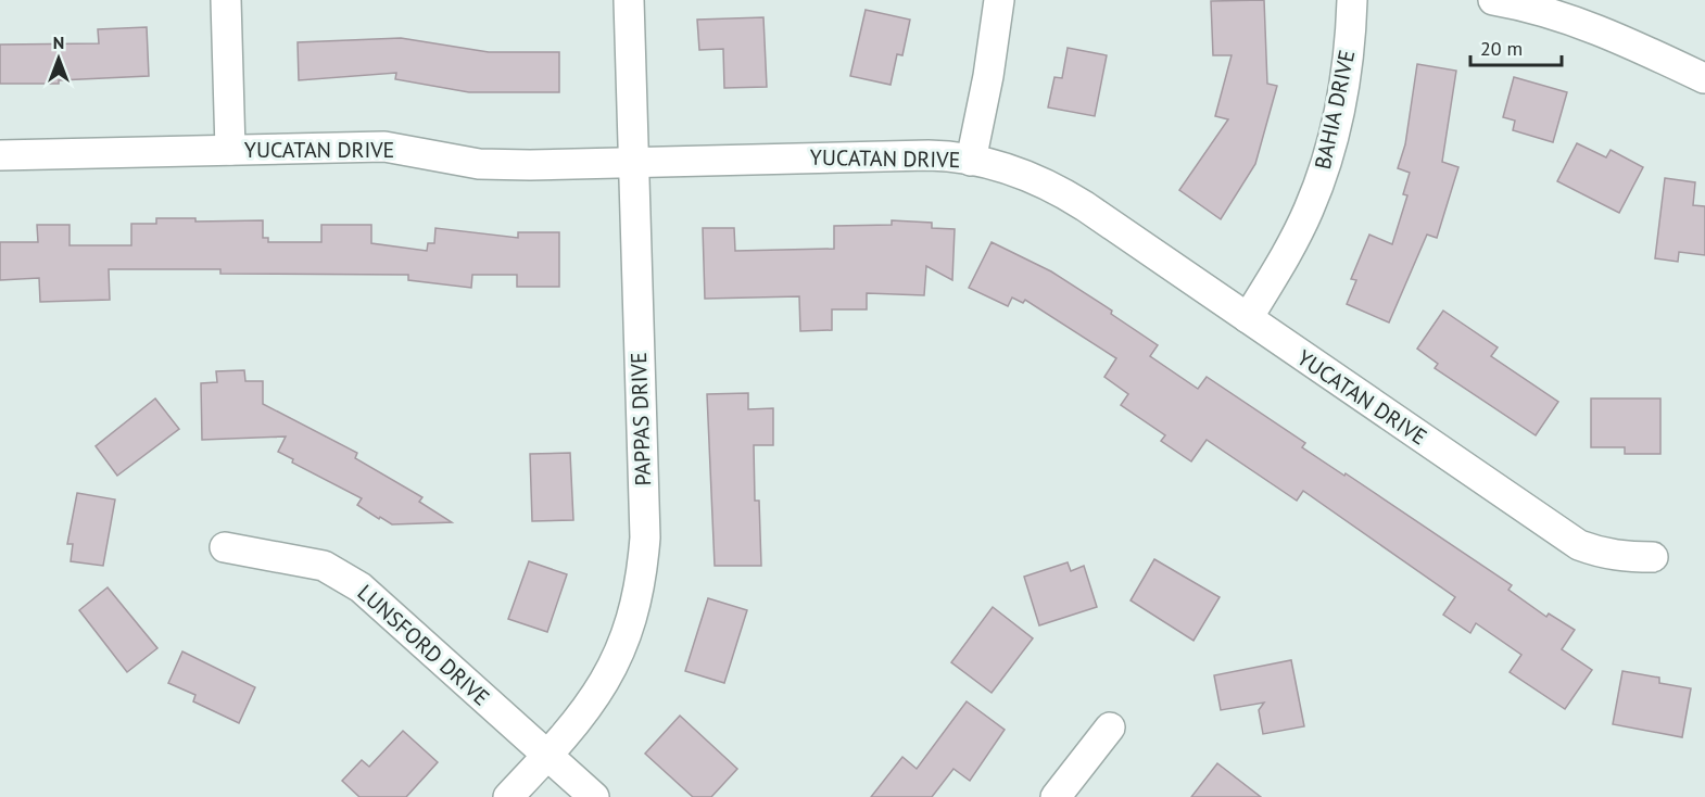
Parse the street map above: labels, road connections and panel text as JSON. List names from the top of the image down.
{
  "streets": {
    "street": [
      "BAHIA DRIVE",
      "YUCATAN DRIVE",
      "PAPPAS DRIVE",
      "LUNSFORD DRIVE"
    ]
  },
  "crossings": [
    ["BAHIA DRIVE", "YUCATAN DRIVE"],
    ["YUCATAN DRIVE", "PAPPAS DRIVE"],
    ["PAPPAS DRIVE", "LUNSFORD DRIVE"]
  ],
  "scale_bar": "20 m",
  "north": "top"
}
